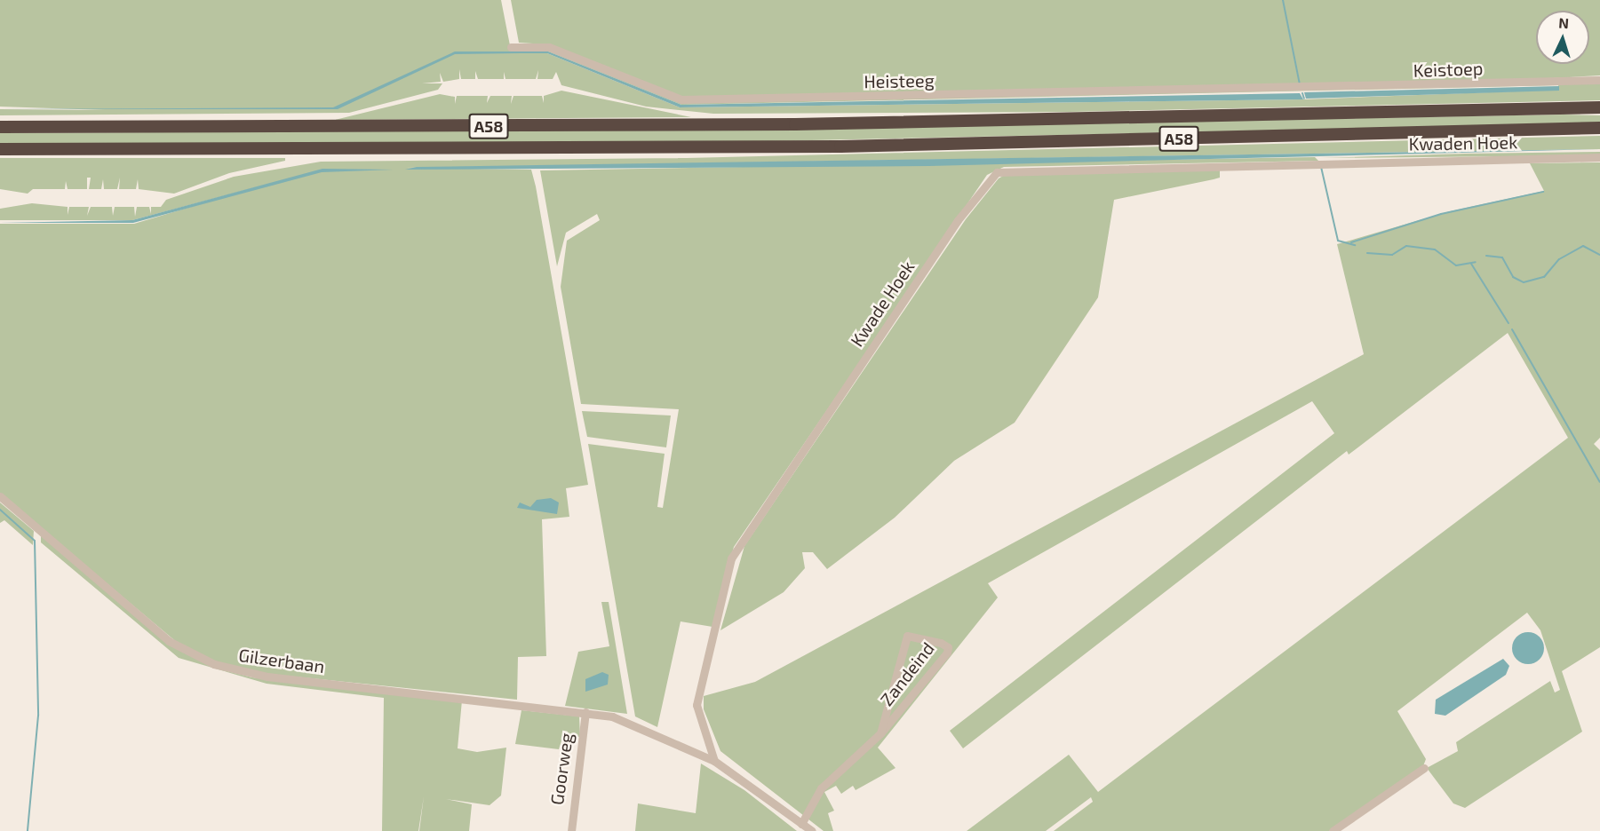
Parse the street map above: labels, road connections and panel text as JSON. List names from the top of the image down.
{
  "streets": {
    "highway": ["A58"],
    "street": [
      "Keistoep",
      "Heisteeg",
      "Kwaden Hoek",
      "Kwade Hoek",
      "Gilzerbaan",
      "Zandeind",
      "Goorweg"
    ]
  },
  "crossings": [
    ["Keistoep", "Heisteeg"],
    ["Kwaden Hoek", "Kwade Hoek"],
    ["Gilzerbaan", "Goorweg"]
  ],
  "north": "top"
}
